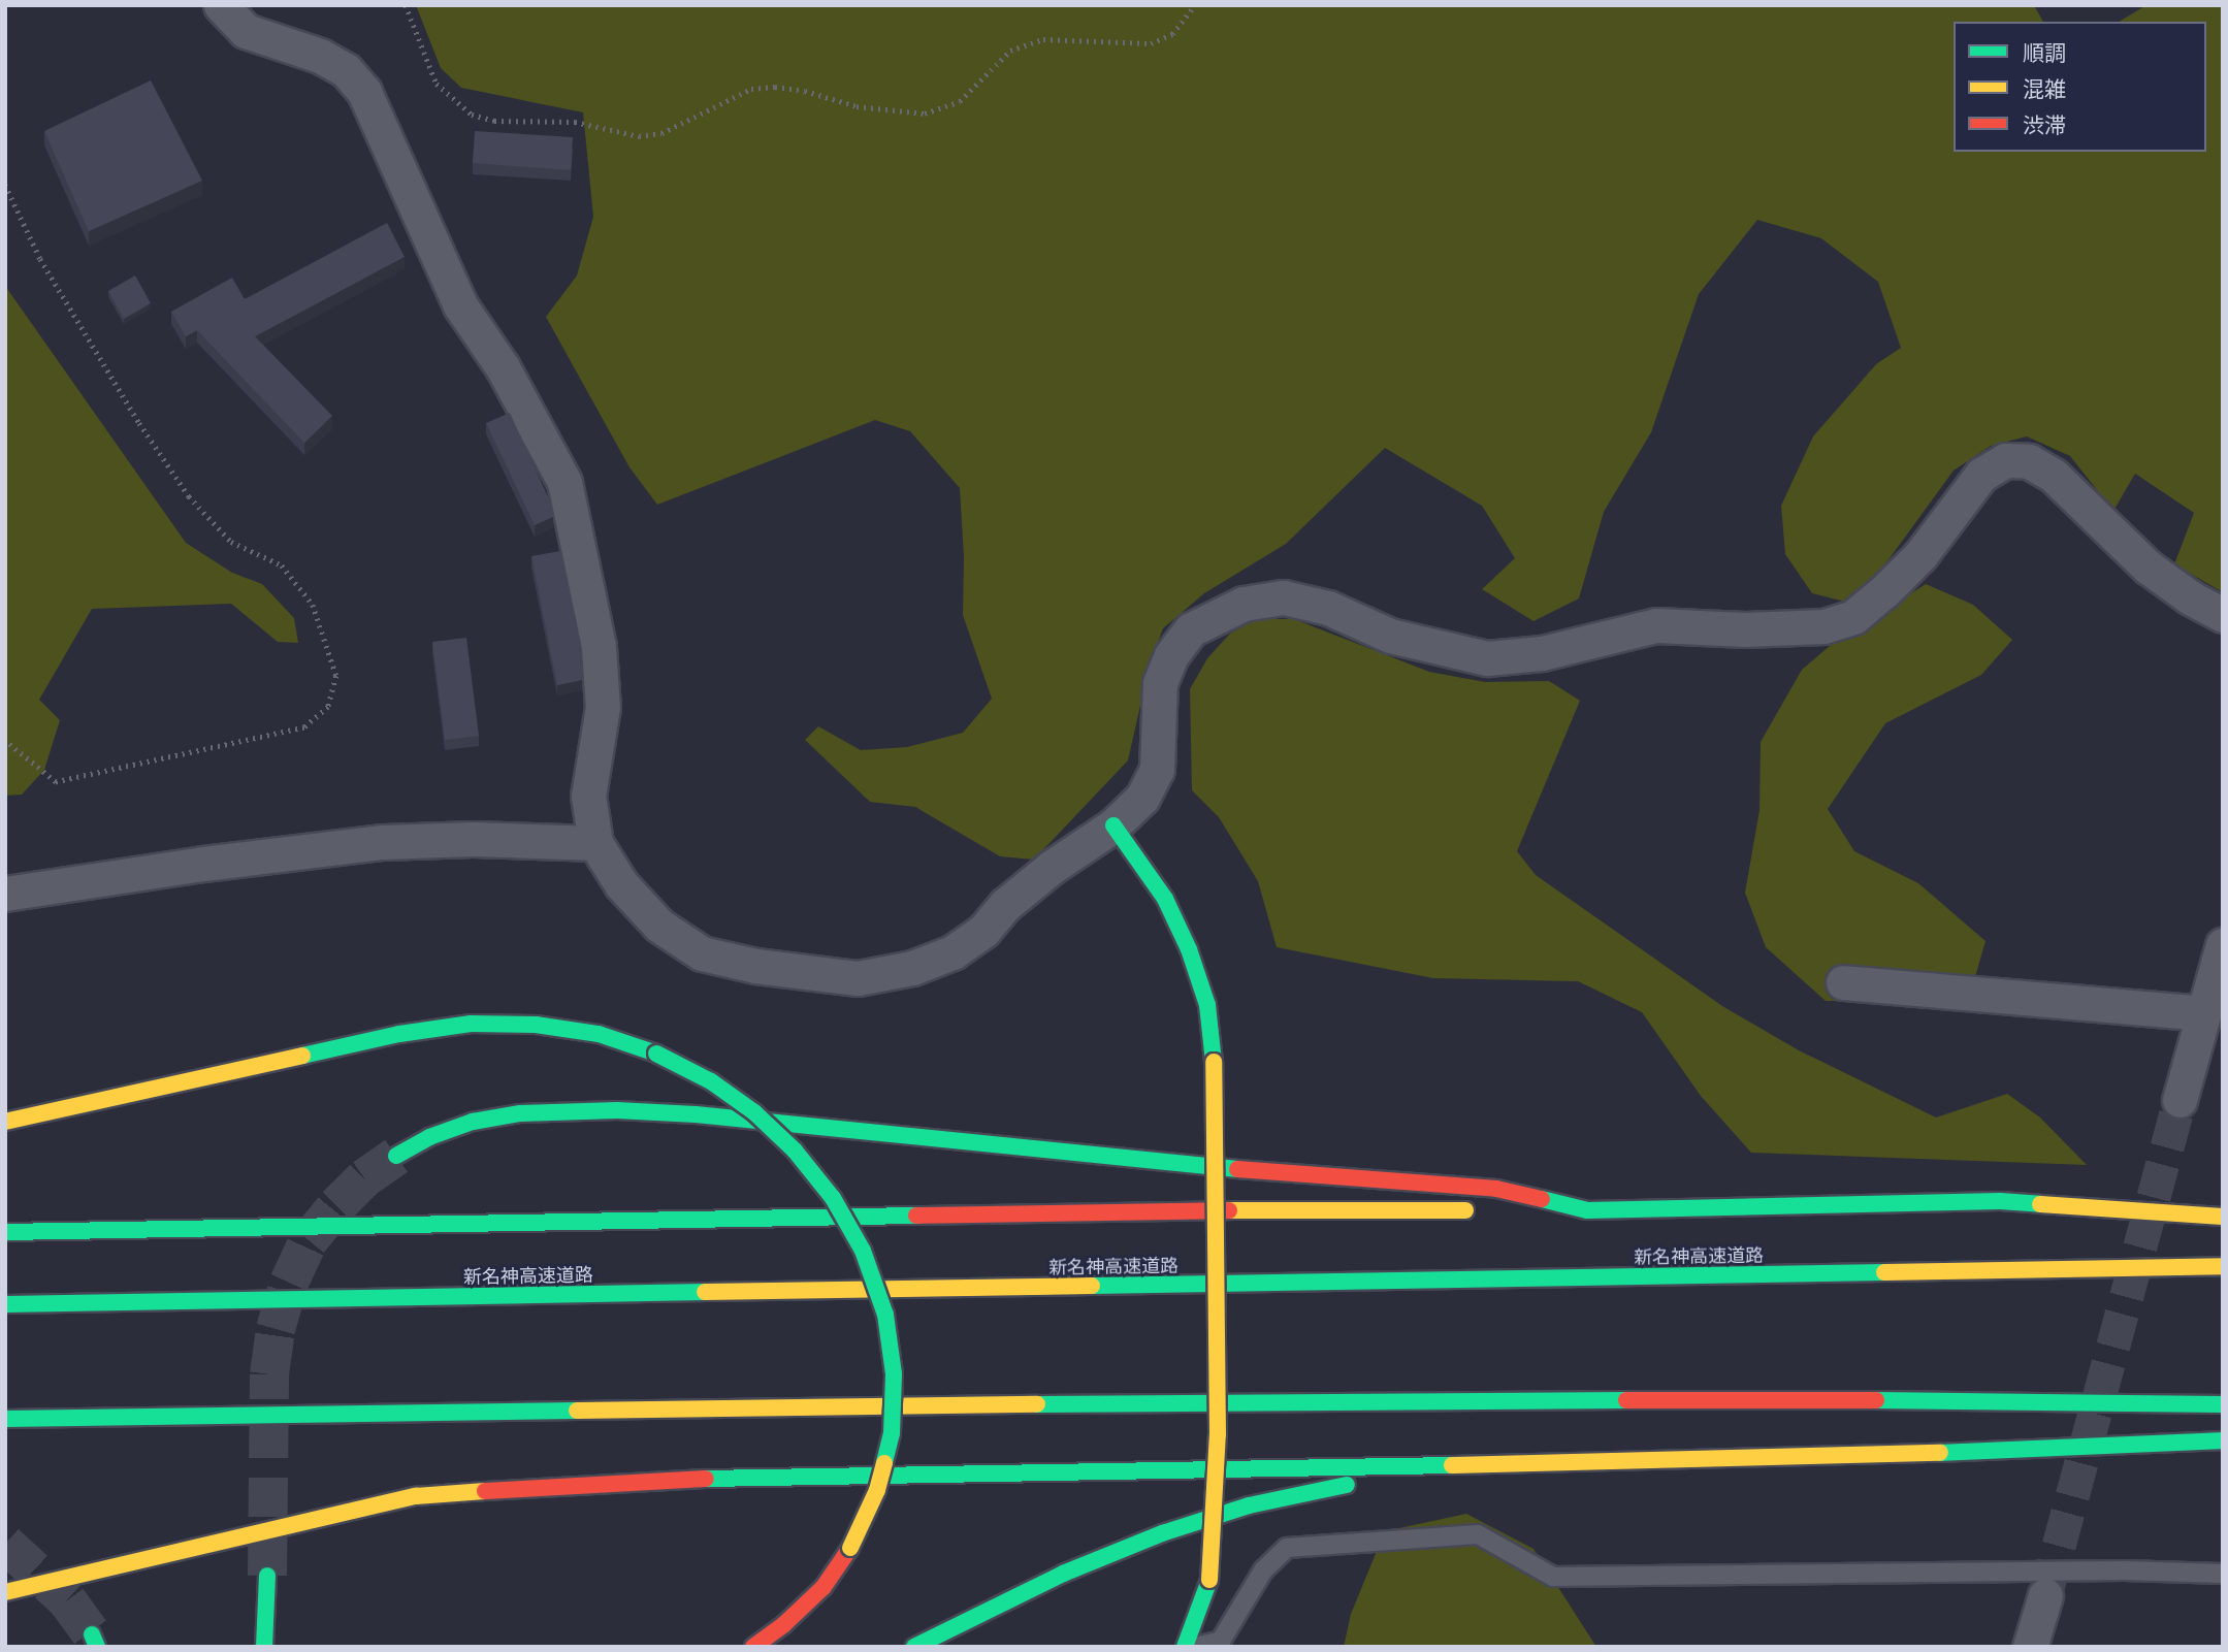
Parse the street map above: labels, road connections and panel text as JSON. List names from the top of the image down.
{
  "streets": {
    "main road": ["新名神高速道路"]
  },
  "legend": ["順調", "混雑", "渋滞"]
}
